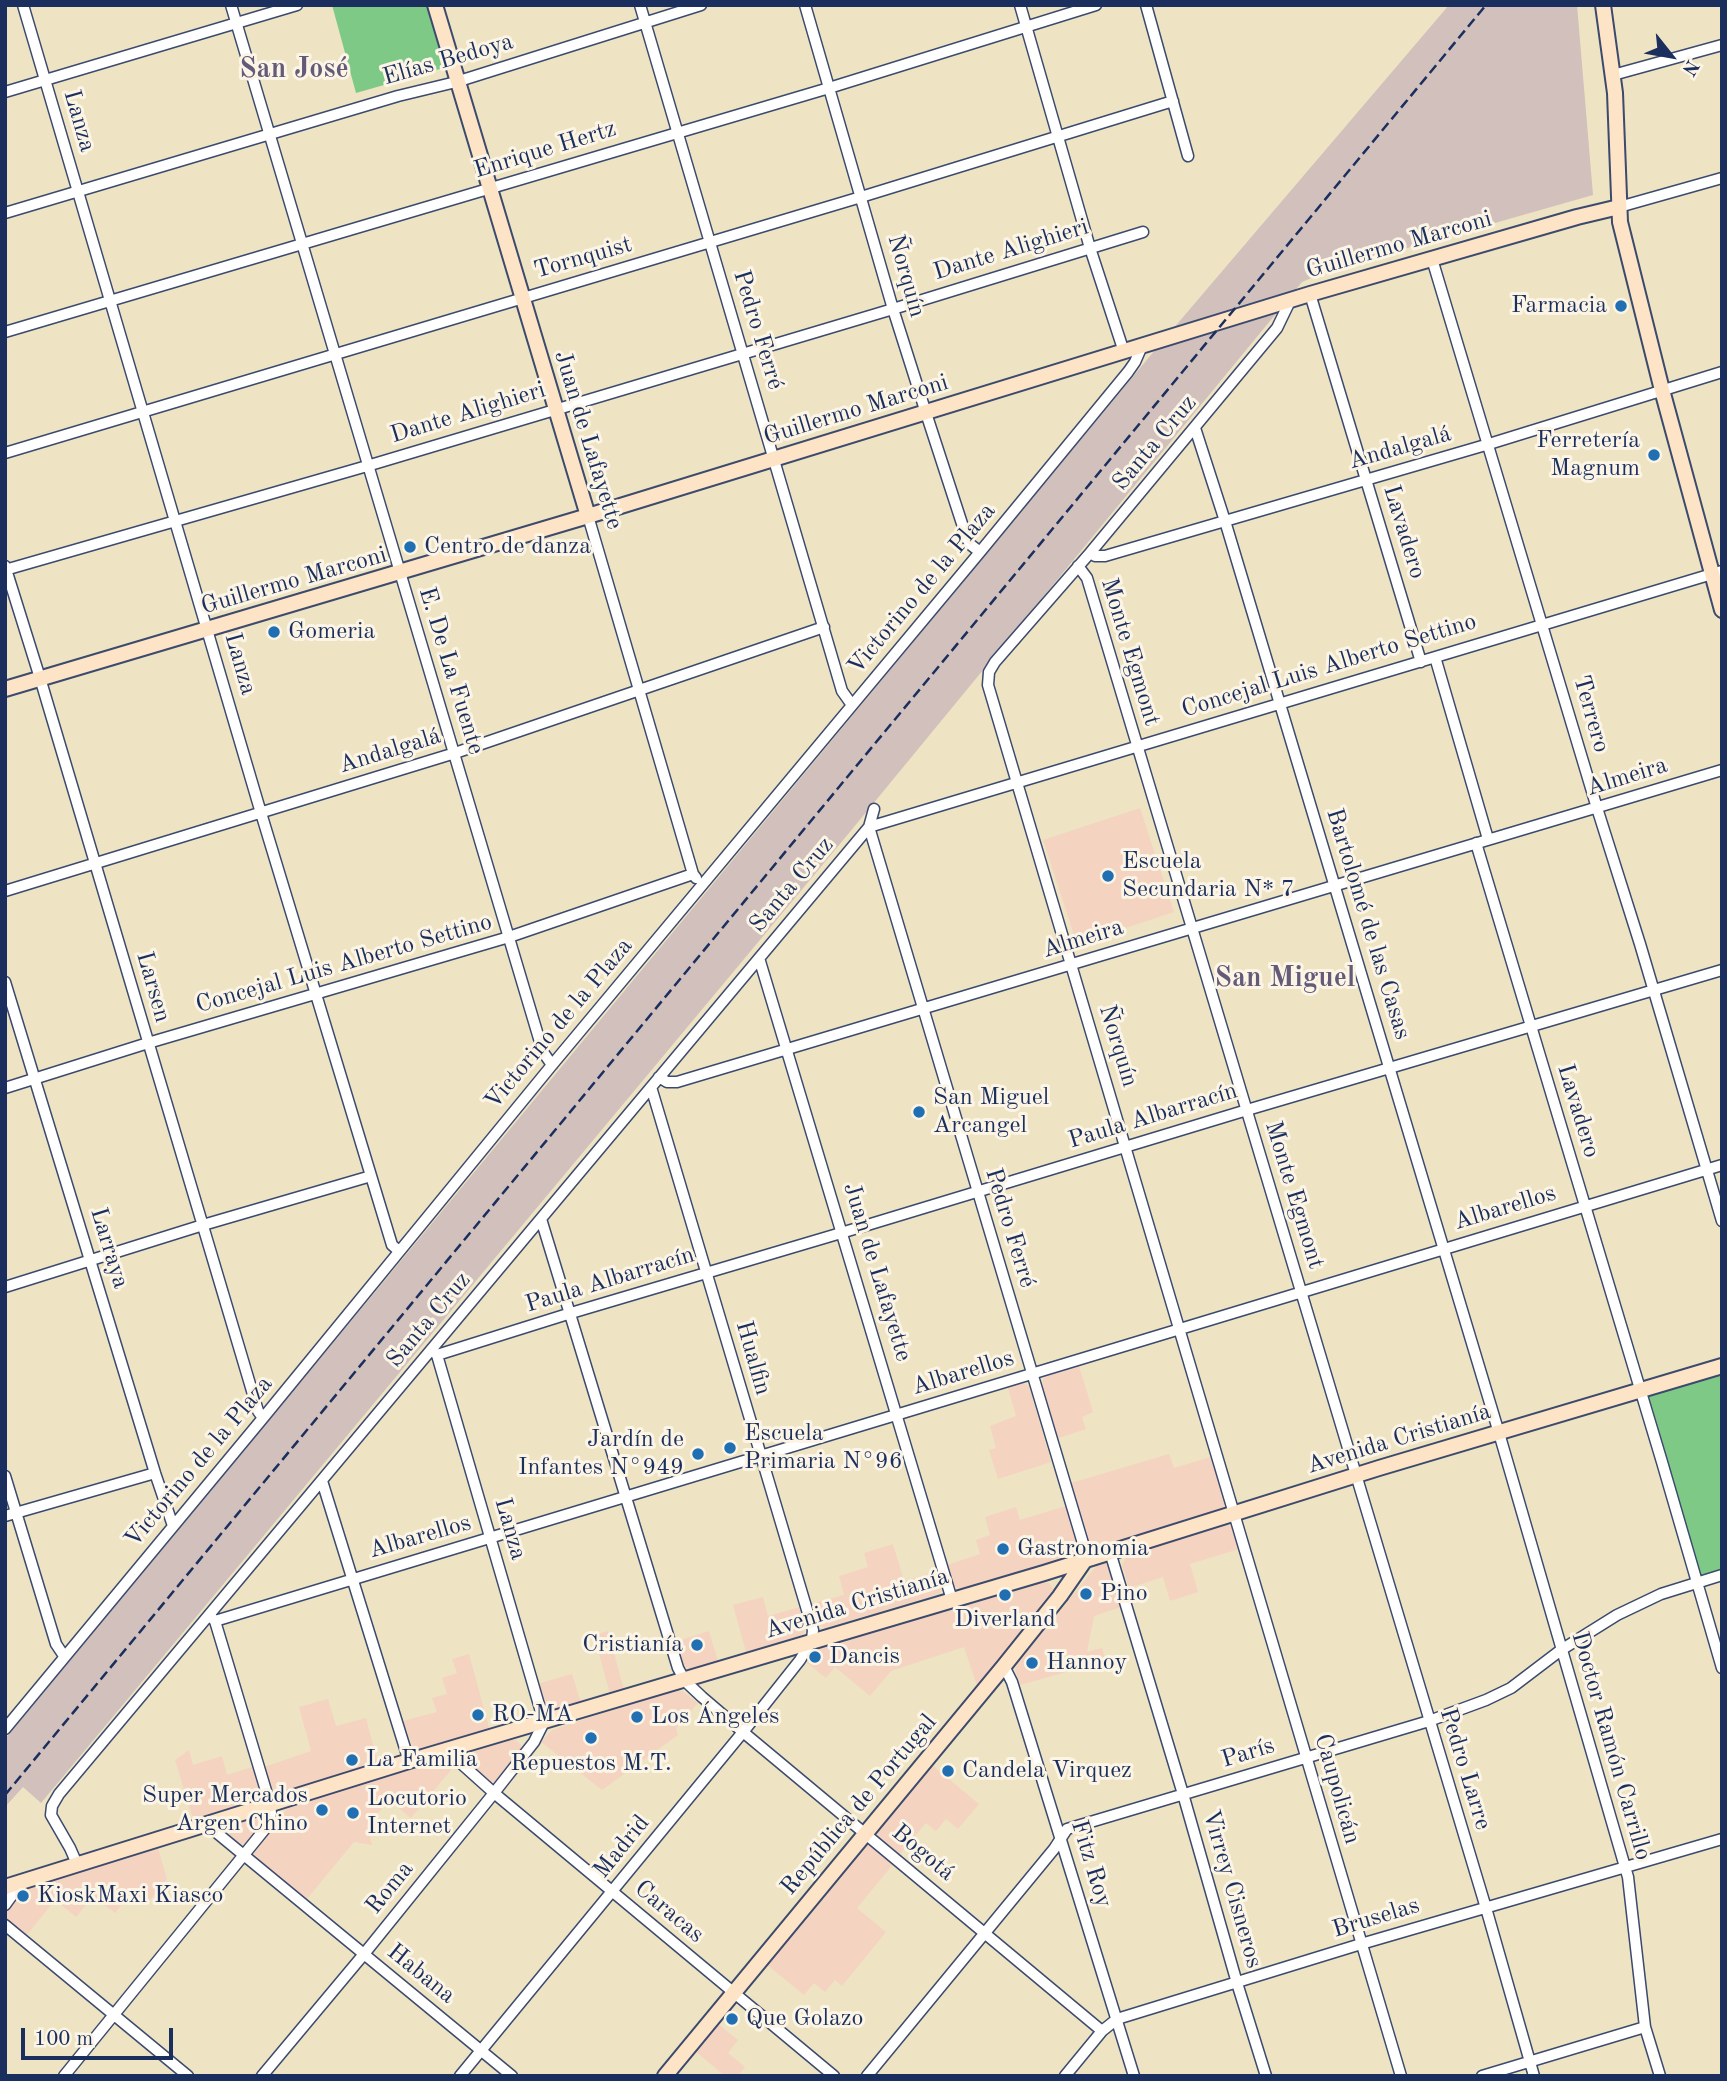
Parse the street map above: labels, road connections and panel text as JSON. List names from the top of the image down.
{
  "streets": {
    "main road": [
      "Guillermo Marconi",
      "Juan de Lafayette",
      "Avenida Cristianía",
      "República de Portugal"
    ],
    "street": [
      "Elías Bedoya",
      "Lanza",
      "Enrique Hertz",
      "Dante Alighieri",
      "Tornquist",
      "Ñorquín",
      "Pedro Ferré",
      "Santa Cruz",
      "Andalgalá",
      "Lavadero",
      "Victorino de la Plaza",
      "Monte Egmont",
      "Concejal Luis Alberto Settino",
      "E. De La Fuente",
      "Terrero",
      "Almeira",
      "Bartolomé de las Casas",
      "Larsen",
      "Paula Albarracín",
      "Albarellos",
      "Larraya",
      "Hualfin",
      "Doctor Ramón Carrillo",
      "París",
      "Pedro Larre",
      "Caupolicán",
      "Madrid",
      "Bogotá",
      "Fitz Roy",
      "Roma",
      "Virrey Cisneros",
      "Caracas",
      "Bruselas",
      "Habana"
    ]
  },
  "crossings": [
    ["Elías Bedoya", "Lanza"],
    ["Elías Bedoya", "Pedro Ferré"],
    ["Elías Bedoya", "Juan de Lafayette"],
    ["Elías Bedoya", "E. De La Fuente"],
    ["Lanza", "Enrique Hertz"],
    ["Lanza", "Guillermo Marconi"],
    ["Lanza", "Dante Alighieri"],
    ["Lanza", "Tornquist"],
    ["Lanza", "Santa Cruz"],
    ["Lanza", "Andalgalá"],
    ["Lanza", "Victorino de la Plaza"],
    ["Lanza", "Concejal Luis Alberto Settino"],
    ["Lanza", "Paula Albarracín"],
    ["Lanza", "Albarellos"],
    ["Lanza", "Avenida Cristianía"],
    ["Lanza", "Roma"],
    ["Enrique Hertz", "Ñorquín"],
    ["Enrique Hertz", "Pedro Ferré"],
    ["Enrique Hertz", "Juan de Lafayette"],
    ["Enrique Hertz", "E. De La Fuente"],
    ["Guillermo Marconi", "Ñorquín"],
    ["Guillermo Marconi", "Pedro Ferré"],
    ["Guillermo Marconi", "Juan de Lafayette"],
    ["Guillermo Marconi", "Santa Cruz"],
    ["Guillermo Marconi", "Lavadero"],
    ["Guillermo Marconi", "Victorino de la Plaza"],
    ["Guillermo Marconi", "E. De La Fuente"],
    ["Guillermo Marconi", "Terrero"],
    ["Guillermo Marconi", "Larsen"],
    ["Dante Alighieri", "Ñorquín"],
    ["Dante Alighieri", "Pedro Ferré"],
    ["Dante Alighieri", "Juan de Lafayette"],
    ["Dante Alighieri", "E. De La Fuente"],
    ["Dante Alighieri", "Larsen"],
    ["Tornquist", "Ñorquín"],
    ["Tornquist", "Pedro Ferré"],
    ["Tornquist", "Juan de Lafayette"],
    ["Tornquist", "E. De La Fuente"],
    ["Ñorquín", "Santa Cruz"],
    ["Ñorquín", "Victorino de la Plaza"],
    ["Ñorquín", "Concejal Luis Alberto Settino"],
    ["Ñorquín", "Almeira"],
    ["Ñorquín", "Paula Albarracín"],
    ["Ñorquín", "Albarellos"],
    ["Ñorquín", "Avenida Cristianía"],
    ["Ñorquín", "Caupolicán"],
    ["Pedro Ferré", "Santa Cruz"],
    ["Pedro Ferré", "Andalgalá"],
    ["Pedro Ferré", "Victorino de la Plaza"],
    ["Pedro Ferré", "Concejal Luis Alberto Settino"],
    ["Pedro Ferré", "Almeira"],
    ["Pedro Ferré", "Paula Albarracín"],
    ["Pedro Ferré", "Albarellos"],
    ["Pedro Ferré", "Avenida Cristianía"],
    ["Pedro Ferré", "República de Portugal"],
    ["Juan de Lafayette", "Santa Cruz"],
    ["Juan de Lafayette", "Andalgalá"],
    ["Juan de Lafayette", "Victorino de la Plaza"],
    ["Juan de Lafayette", "Concejal Luis Alberto Settino"],
    ["Juan de Lafayette", "Almeira"],
    ["Juan de Lafayette", "Paula Albarracín"],
    ["Juan de Lafayette", "Albarellos"],
    ["Juan de Lafayette", "Avenida Cristianía"],
    ["Santa Cruz", "Andalgalá"],
    ["Santa Cruz", "Monte Egmont"],
    ["Santa Cruz", "Concejal Luis Alberto Settino"],
    ["Santa Cruz", "Almeira"],
    ["Santa Cruz", "Bartolomé de las Casas"],
    ["Santa Cruz", "Paula Albarracín"],
    ["Santa Cruz", "Albarellos"],
    ["Santa Cruz", "Hualfin"],
    ["Santa Cruz", "Avenida Cristianía"],
    ["Andalgalá", "Lavadero"],
    ["Andalgalá", "E. De La Fuente"],
    ["Andalgalá", "Terrero"],
    ["Andalgalá", "Bartolomé de las Casas"],
    ["Andalgalá", "Larsen"],
    ["Lavadero", "Concejal Luis Alberto Settino"],
    ["Lavadero", "Almeira"],
    ["Lavadero", "Paula Albarracín"],
    ["Lavadero", "Albarellos"],
    ["Lavadero", "Avenida Cristianía"],
    ["Lavadero", "París"],
    ["Victorino de la Plaza", "E. De La Fuente"],
    ["Victorino de la Plaza", "Larsen"],
    ["Victorino de la Plaza", "Larraya"],
    ["Monte Egmont", "Concejal Luis Alberto Settino"],
    ["Monte Egmont", "Almeira"],
    ["Monte Egmont", "Paula Albarracín"],
    ["Monte Egmont", "Albarellos"],
    ["Monte Egmont", "Avenida Cristianía"],
    ["Monte Egmont", "Pedro Larre"],
    ["Concejal Luis Alberto Settino", "E. De La Fuente"],
    ["Concejal Luis Alberto Settino", "Terrero"],
    ["Concejal Luis Alberto Settino", "Bartolomé de las Casas"],
    ["Concejal Luis Alberto Settino", "Larsen"],
    ["Concejal Luis Alberto Settino", "Larraya"],
    ["Terrero", "Almeira"],
    ["Terrero", "Paula Albarracín"],
    ["Terrero", "Albarellos"],
    ["Almeira", "Bartolomé de las Casas"],
    ["Bartolomé de las Casas", "Paula Albarracín"],
    ["Bartolomé de las Casas", "Albarellos"],
    ["Bartolomé de las Casas", "Avenida Cristianía"],
    ["Bartolomé de las Casas", "Doctor Ramón Carrillo"],
    ["Paula Albarracín", "Hualfin"],
    ["Albarellos", "Hualfin"],
    ["Hualfin", "Avenida Cristianía"],
    ["Hualfin", "Madrid"],
    ["Avenida Cristianía", "Doctor Ramón Carrillo"],
    ["Avenida Cristianía", "Pedro Larre"],
    ["Avenida Cristianía", "Caupolicán"],
    ["Avenida Cristianía", "República de Portugal"],
    ["Avenida Cristianía", "Madrid"],
    ["Avenida Cristianía", "Bogotá"],
    ["Avenida Cristianía", "Roma"],
    ["Avenida Cristianía", "Virrey Cisneros"],
    ["Avenida Cristianía", "Caracas"],
    ["Avenida Cristianía", "Habana"],
    ["Doctor Ramón Carrillo", "París"],
    ["Doctor Ramón Carrillo", "Bruselas"],
    ["París", "Pedro Larre"],
    ["París", "Caupolicán"],
    ["París", "Bogotá"],
    ["París", "Fitz Roy"],
    ["París", "Virrey Cisneros"],
    ["Pedro Larre", "Bruselas"],
    ["Caupolicán", "Bruselas"],
    ["República de Portugal", "Bogotá"],
    ["República de Portugal", "Fitz Roy"],
    ["República de Portugal", "Caracas"],
    ["Madrid", "Bogotá"],
    ["Madrid", "Caracas"],
    ["Madrid", "Habana"],
    ["Bogotá", "Bruselas"],
    ["Fitz Roy", "Bruselas"],
    ["Roma", "Caracas"],
    ["Roma", "Habana"],
    ["Virrey Cisneros", "Bruselas"]
  ],
  "districts": ["San José", "San Miguel"],
  "places": [
    "Farmacia",
    "Ferretería Magnum",
    "Centro de danza",
    "Gomeria",
    "Escuela Secundaria N* 7",
    "San Miguel Arcangel",
    "Escuela Primaria N°96",
    "Jardín de Infantes N°949",
    "Gastronomia",
    "Pino",
    "Diverland",
    "Cristianía",
    "Dancis",
    "Hannoy",
    "RO-MA",
    "Los Ángeles",
    "Repuestos M.T.",
    "La Familia",
    "Candela Virquez",
    "Super Mercados Argen Chino",
    "Locutorio Internet",
    "KioskMaxi Kiasco",
    "Que Golazo"
  ],
  "scale_bar": "100 m",
  "north": "bottom right"
}
